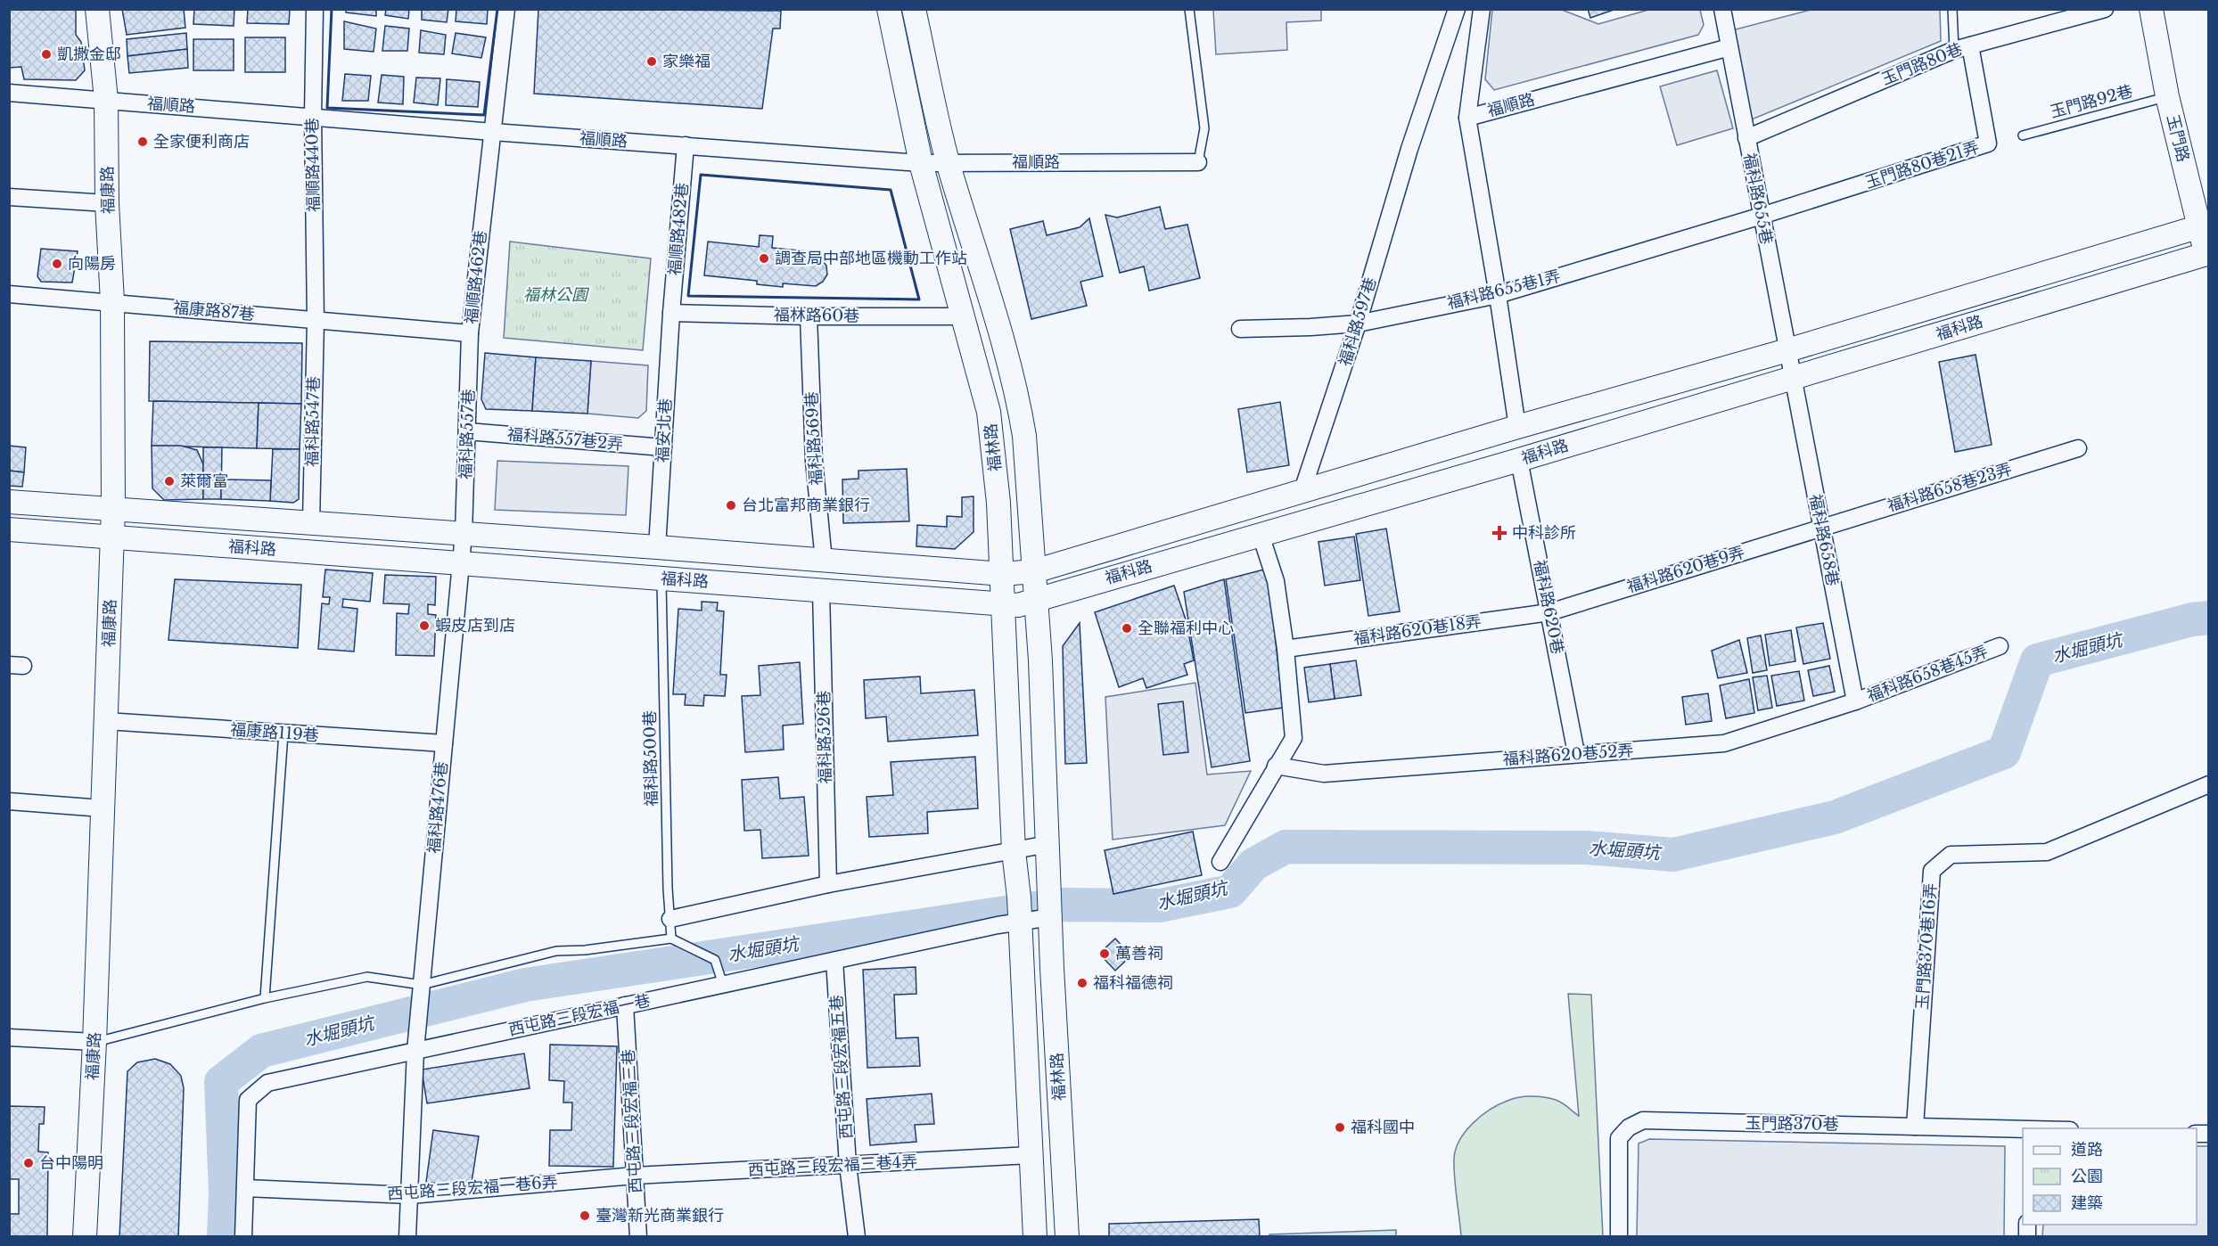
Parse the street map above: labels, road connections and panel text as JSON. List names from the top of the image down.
{
  "streets": {
    "street": [
      "玉門路80巷",
      "福順路",
      "玉門路",
      "福順路440巷",
      "玉門路80巷21弄",
      "福康路",
      "福科路655巷",
      "福順路482巷",
      "福順路462巷",
      "福科路655巷1弄",
      "福康路87巷",
      "福林路60巷",
      "福科路597巷",
      "福科路",
      "福科路547巷",
      "福安北巷",
      "福科路557巷",
      "福科路569巷",
      "福科路557巷2弄",
      "福林路",
      "福科路658巷23弄",
      "福科路658巷",
      "福科路620巷9弄",
      "福科路620巷",
      "福科路620巷18弄",
      "福科路658巷45弄",
      "福康路119巷",
      "福科路526巷",
      "福科路620巷52弄",
      "福科路476巷",
      "玉門路370巷16弄",
      "西屯路三段宏福一巷",
      "西屯路三段宏福五巷",
      "西屯路三段宏福三巷",
      "玉門路370巷",
      "西屯路三段宏福三巷4弄",
      "西屯路三段宏福一巷6弄"
    ],
    "lane": ["玉門路92巷", "福科路500巷"]
  },
  "crossings": [
    ["玉門路80巷", "玉門路80巷21弄"],
    ["玉門路80巷", "福科路655巷"],
    ["玉門路92巷", "玉門路"],
    ["福順路", "福順路440巷"],
    ["福順路", "福康路"],
    ["福順路", "福科路655巷"],
    ["福順路", "福順路482巷"],
    ["福順路", "福順路462巷"],
    ["福順路", "福科路655巷1弄"],
    ["福順路", "福科路"],
    ["福順路", "福林路"],
    ["玉門路", "福科路"],
    ["福順路440巷", "福順路462巷"],
    ["福順路440巷", "福康路87巷"],
    ["福順路440巷", "福科路547巷"],
    ["玉門路80巷21弄", "福科路655巷"],
    ["玉門路80巷21弄", "福科路655巷1弄"],
    ["福康路", "福康路87巷"],
    ["福康路", "福科路"],
    ["福康路", "福康路119巷"],
    ["福科路655巷", "福科路655巷1弄"],
    ["福科路655巷", "福科路"],
    ["福科路655巷", "福科路658巷"],
    ["福順路482巷", "福林路60巷"],
    ["福順路482巷", "福安北巷"],
    ["福順路462巷", "福康路87巷"],
    ["福順路462巷", "福科路547巷"],
    ["福順路462巷", "福科路557巷"],
    ["福科路655巷1弄", "福科路597巷"],
    ["福康路87巷", "福科路547巷"],
    ["福林路60巷", "福安北巷"],
    ["福林路60巷", "福科路569巷"],
    ["福林路60巷", "福林路"],
    ["福科路597巷", "福科路"],
    ["福科路", "福科路547巷"],
    ["福科路", "福安北巷"],
    ["福科路", "福科路557巷"],
    ["福科路", "福科路569巷"],
    ["福科路", "福林路"],
    ["福科路", "福科路658巷"],
    ["福科路", "福科路620巷"],
    ["福科路", "福科路526巷"],
    ["福科路", "福科路500巷"],
    ["福科路", "福科路476巷"],
    ["福安北巷", "福科路557巷2弄"],
    ["福科路557巷", "福科路557巷2弄"],
    ["福科路557巷", "福科路476巷"],
    ["福林路", "西屯路三段宏福一巷"],
    ["福林路", "西屯路三段宏福三巷4弄"],
    ["福科路658巷23弄", "福科路658巷"],
    ["福科路658巷23弄", "福科路620巷9弄"],
    ["福科路658巷", "福科路620巷9弄"],
    ["福科路658巷", "福科路658巷45弄"],
    ["福科路658巷", "福科路620巷52弄"],
    ["福科路620巷9弄", "福科路620巷"],
    ["福科路620巷9弄", "福科路620巷18弄"],
    ["福科路620巷", "福科路620巷18弄"],
    ["福科路620巷", "福科路620巷52弄"],
    ["福科路658巷45弄", "福科路620巷52弄"],
    ["福康路119巷", "福科路476巷"],
    ["福科路476巷", "西屯路三段宏福一巷"],
    ["福科路476巷", "西屯路三段宏福一巷6弄"],
    ["玉門路370巷16弄", "玉門路370巷"],
    ["西屯路三段宏福一巷", "西屯路三段宏福五巷"],
    ["西屯路三段宏福一巷", "西屯路三段宏福三巷"],
    ["西屯路三段宏福一巷", "西屯路三段宏福一巷6弄"],
    ["西屯路三段宏福五巷", "西屯路三段宏福三巷4弄"],
    ["西屯路三段宏福三巷", "西屯路三段宏福三巷4弄"],
    ["西屯路三段宏福三巷", "西屯路三段宏福一巷6弄"],
    ["西屯路三段宏福三巷4弄", "西屯路三段宏福一巷6弄"]
  ],
  "water": ["水堀頭坑"],
  "parks": ["福林公園"],
  "places": {
    "other": [
      "凱撒金邸",
      "家樂福",
      "全家便利商店",
      "調查局中部地區機動工作站",
      "向陽房",
      "萊爾富",
      "台北富邦商業銀行",
      "蝦皮店到店",
      "全聯福利中心",
      "萬善祠",
      "福科福德祠",
      "福科國中",
      "台中陽明",
      "臺灣新光商業銀行"
    ],
    "health": ["中科診所"]
  },
  "legend": ["道路", "公園", "建築"]
}
